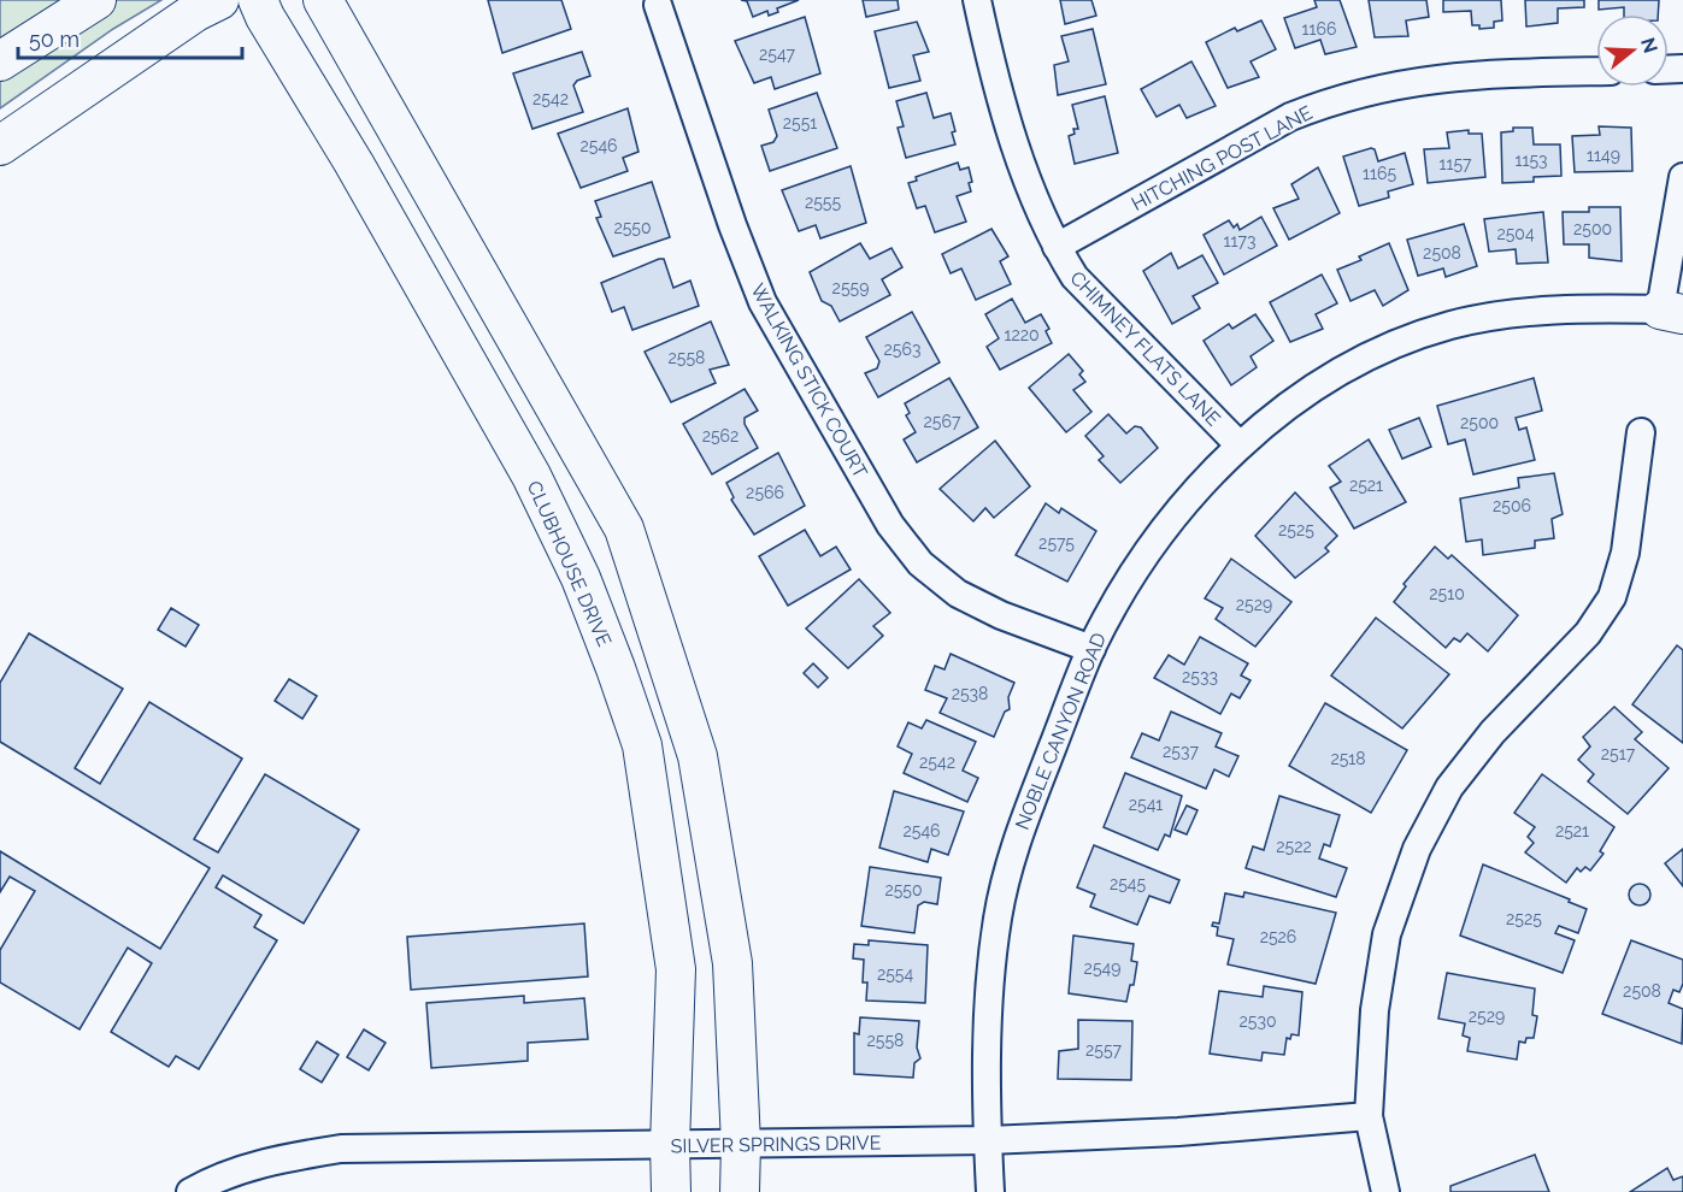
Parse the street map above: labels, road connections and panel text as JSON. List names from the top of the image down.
{
  "streets": {
    "street": [
      "HITCHING POST LANE",
      "CHIMNEY FLATS LANE",
      "WALKING STICK COURT",
      "CLUBHOUSE DRIVE",
      "NOBLE CANYON ROAD",
      "SILVER SPRINGS DRIVE"
    ]
  },
  "crossings": [
    ["HITCHING POST LANE", "CHIMNEY FLATS LANE"],
    ["CHIMNEY FLATS LANE", "NOBLE CANYON ROAD"],
    ["WALKING STICK COURT", "NOBLE CANYON ROAD"],
    ["CLUBHOUSE DRIVE", "SILVER SPRINGS DRIVE"],
    ["NOBLE CANYON ROAD", "SILVER SPRINGS DRIVE"]
  ],
  "house_numbers": [
    "1166",
    "2547",
    "2542",
    "2551",
    "2546",
    "1149",
    "1153",
    "1157",
    "1165",
    "2555",
    "2550",
    "2500",
    "2504",
    "1173",
    "2508",
    "2559",
    "1220",
    "2563",
    "2558",
    "2567",
    "2500",
    "2562",
    "2521",
    "2566",
    "2506",
    "2525",
    "2575",
    "2510",
    "2529",
    "2533",
    "2538",
    "2537",
    "2517",
    "2518",
    "2542",
    "2541",
    "2546",
    "2521",
    "2522",
    "2545",
    "2550",
    "2525",
    "2526",
    "2549",
    "2554",
    "2508",
    "2529",
    "2530",
    "2558",
    "2557"
  ],
  "scale_bar": "50 m",
  "north": "right"
}
